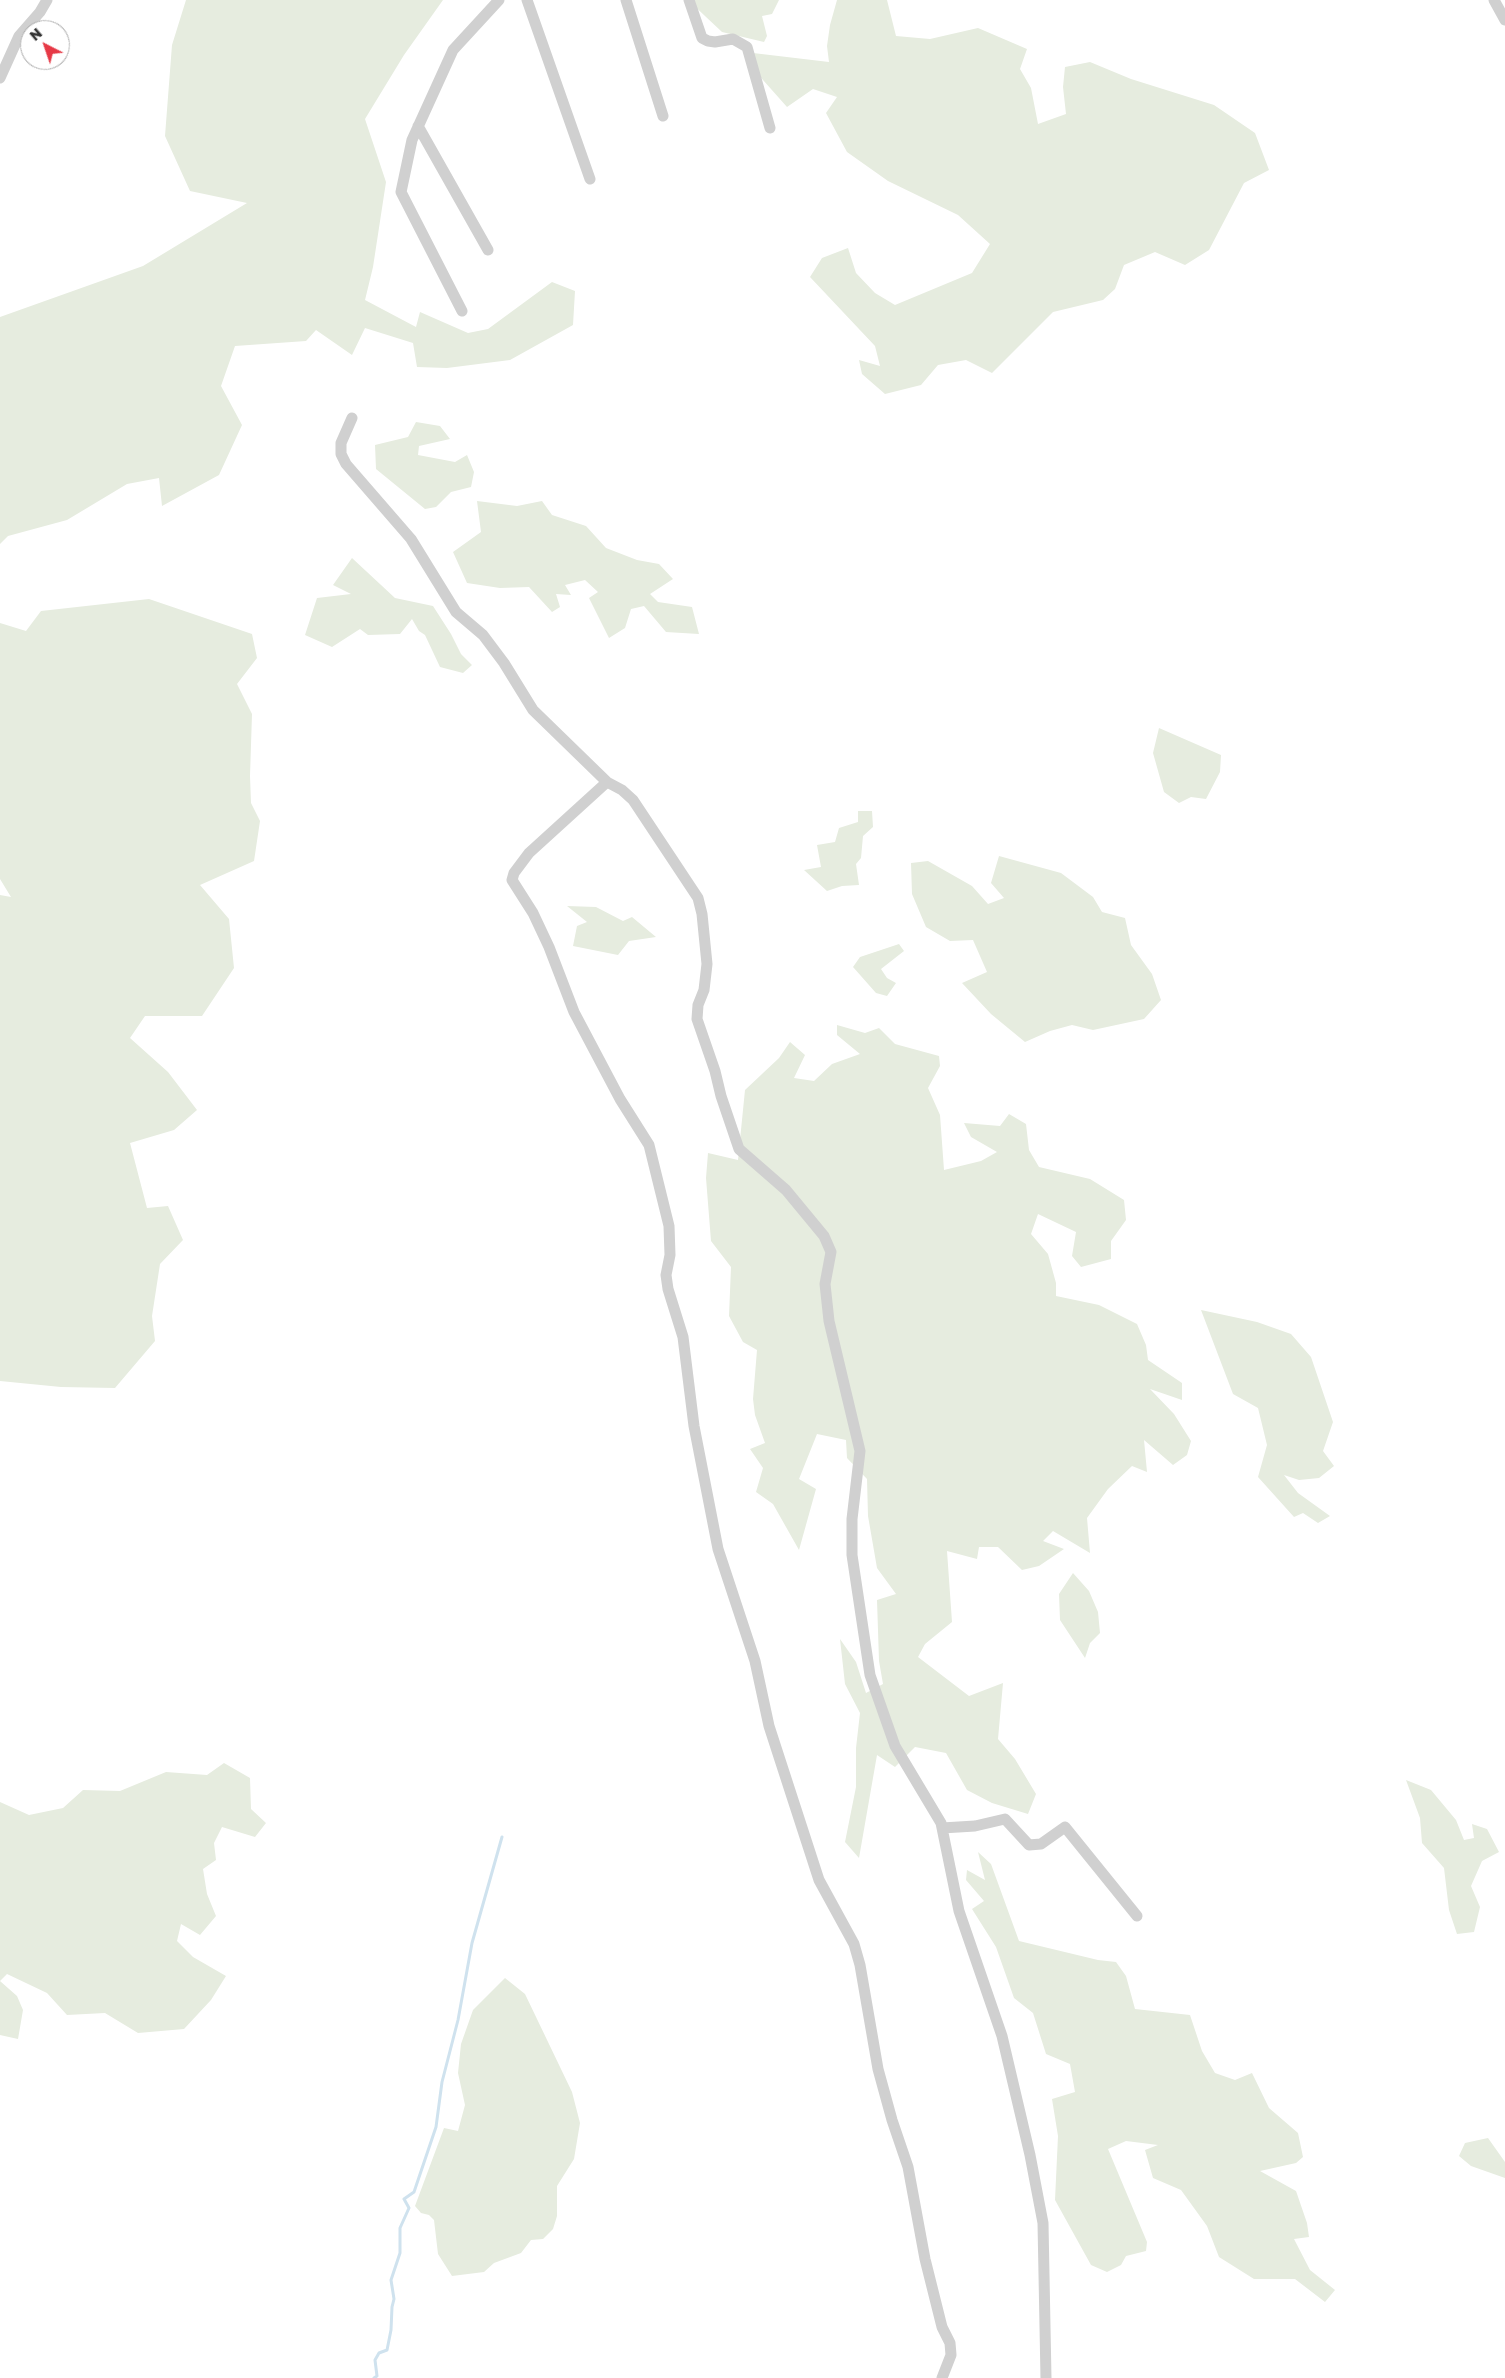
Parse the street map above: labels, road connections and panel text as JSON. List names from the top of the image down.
{
  "north": "top left"
}
